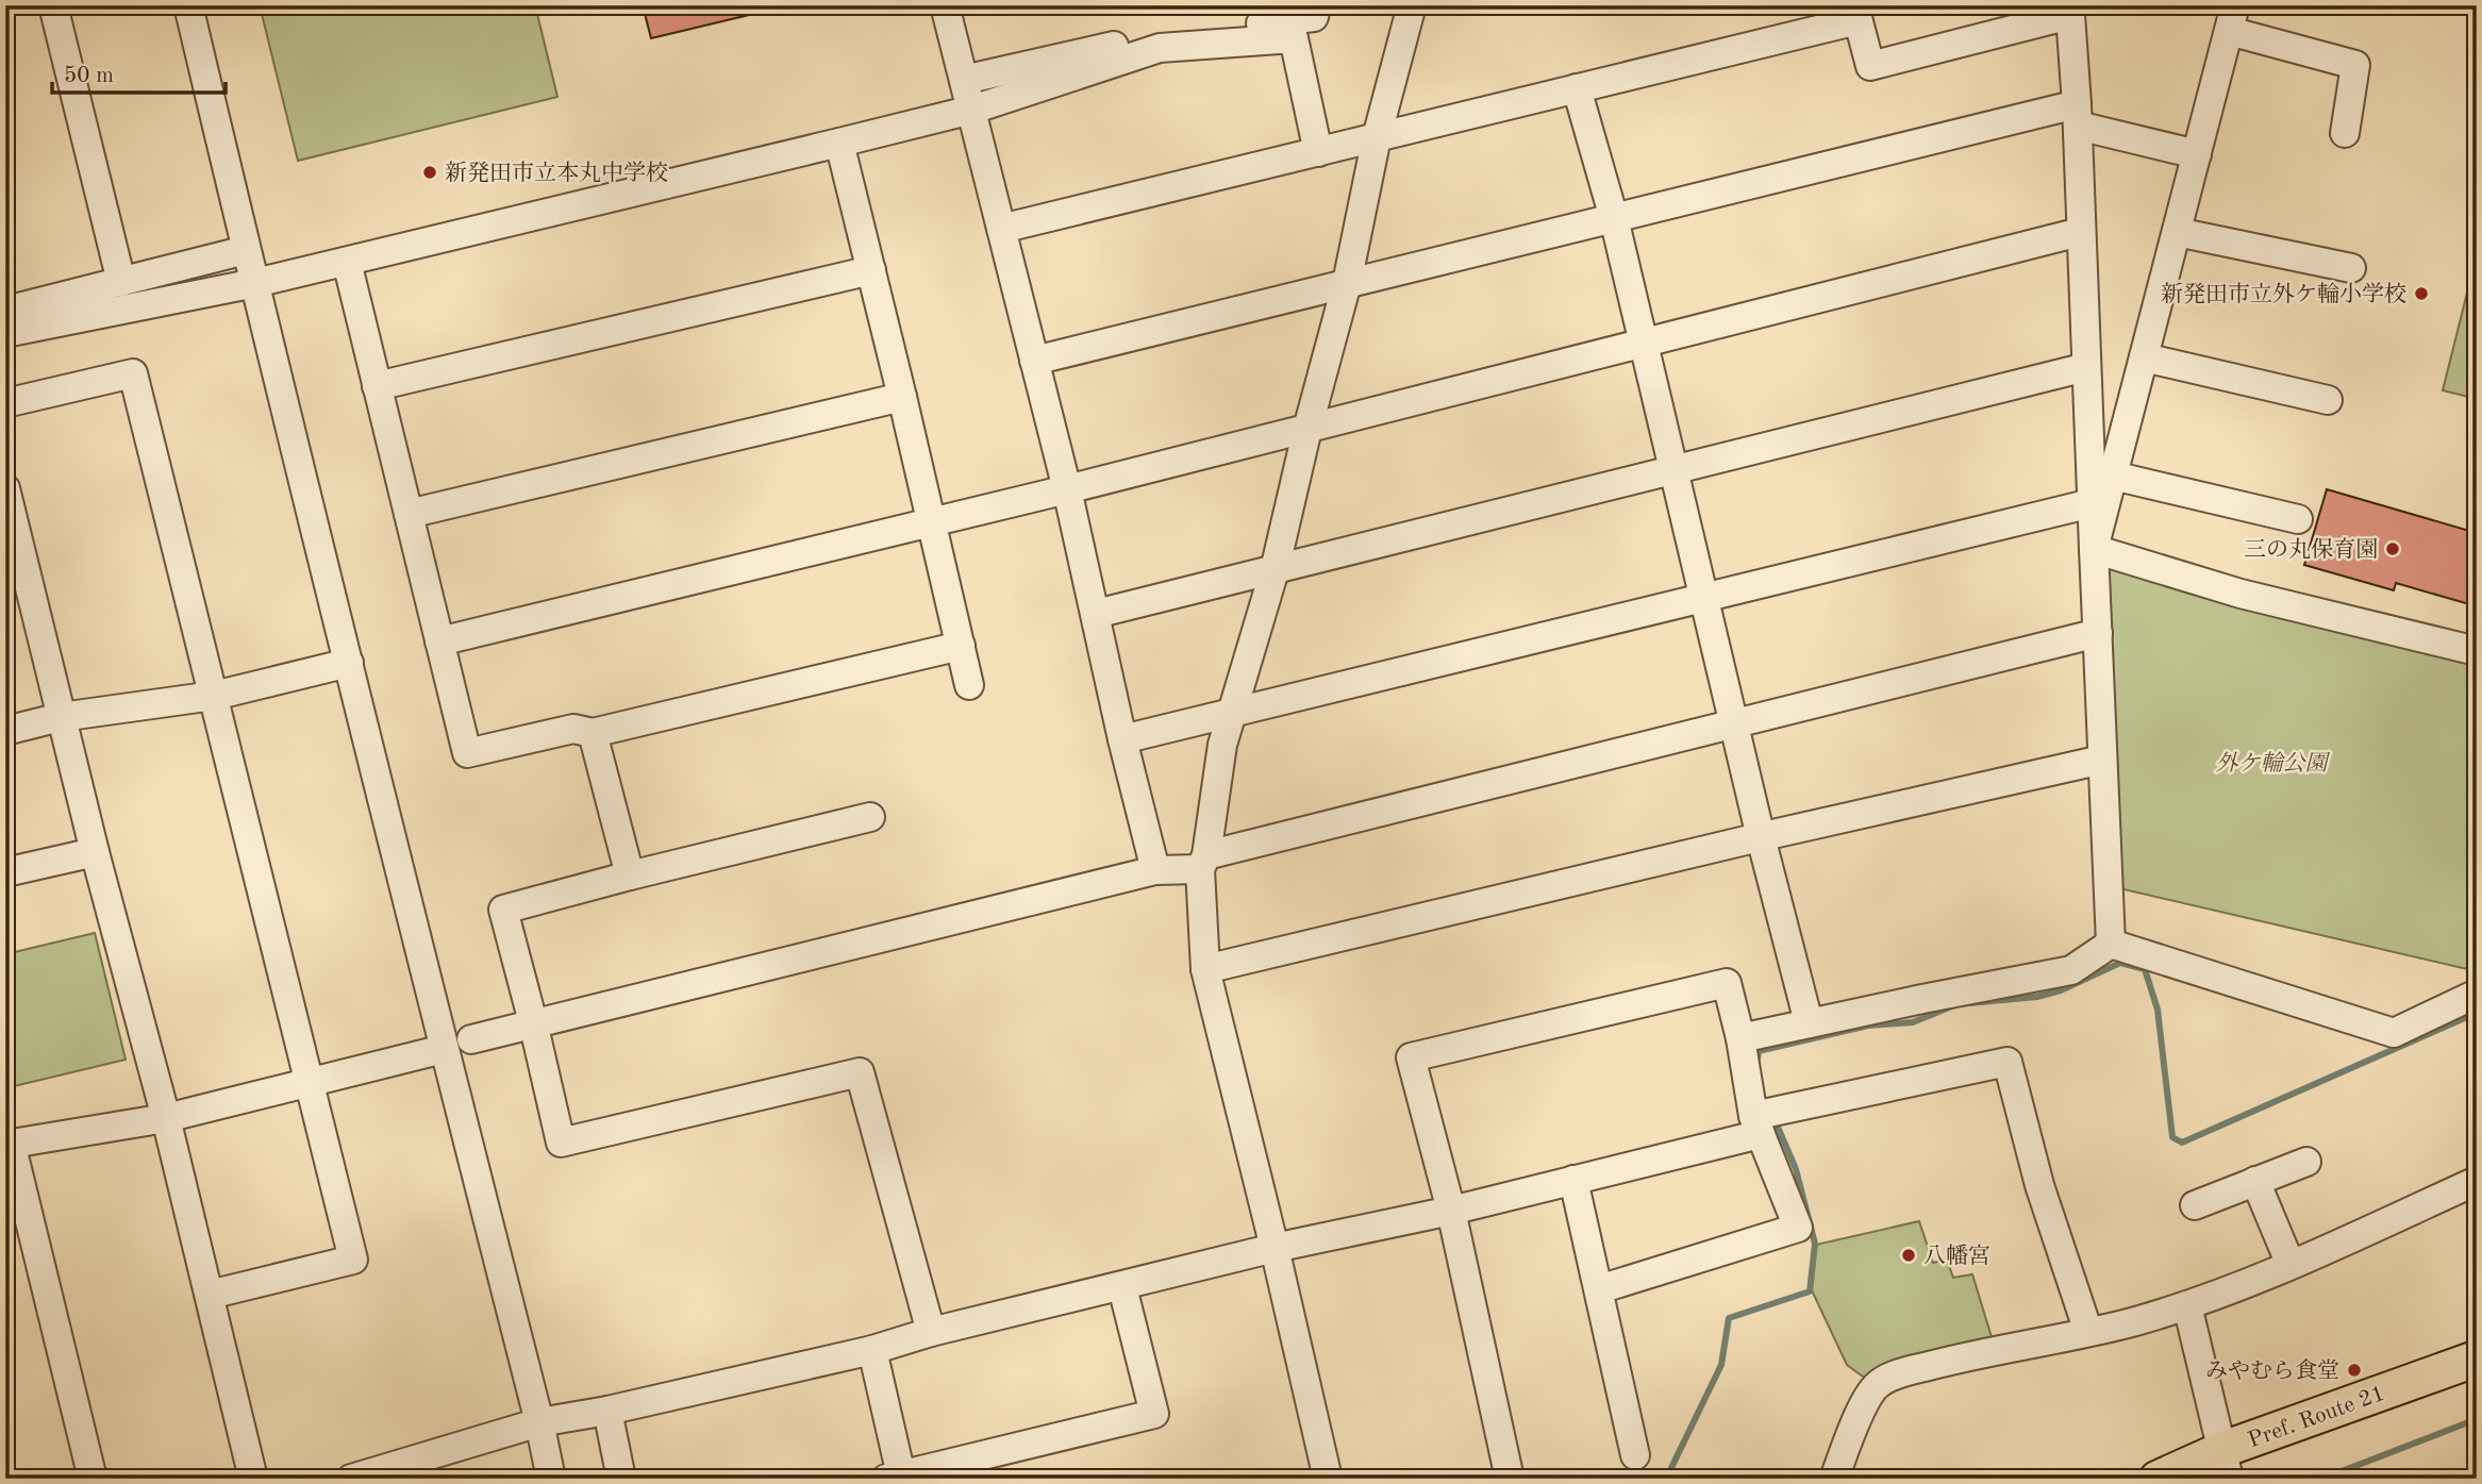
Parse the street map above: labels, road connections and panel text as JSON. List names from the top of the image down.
{
  "streets": {
    "main road": ["Pref. Route 21"]
  },
  "parks": ["外ケ輪公園"],
  "places": [
    "新発田市立本丸中学校",
    "新発田市立外ケ輪小学校",
    "三の丸保育園",
    "八幡宮",
    "みやむら食堂"
  ],
  "scale_bar": "50 m"
}
